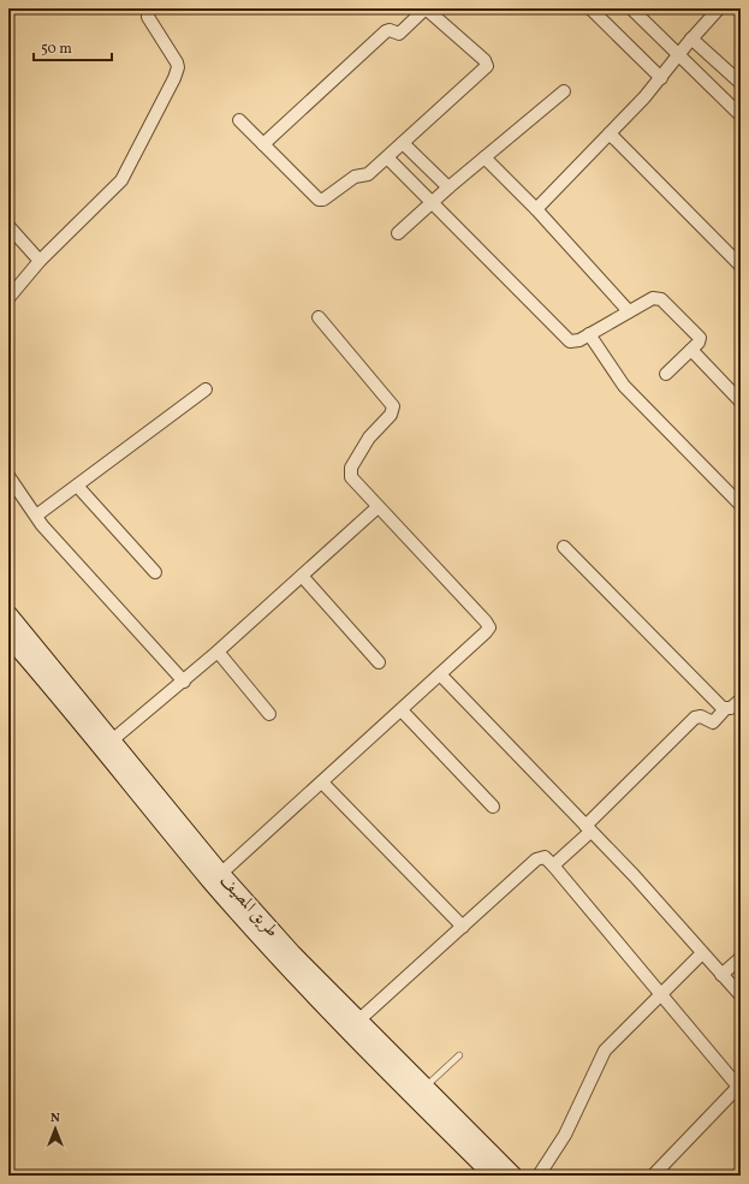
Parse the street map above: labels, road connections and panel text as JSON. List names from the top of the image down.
{
  "streets": {
    "street": ["طريق المصيف"]
  },
  "scale_bar": "50 m",
  "north": "top"
}
